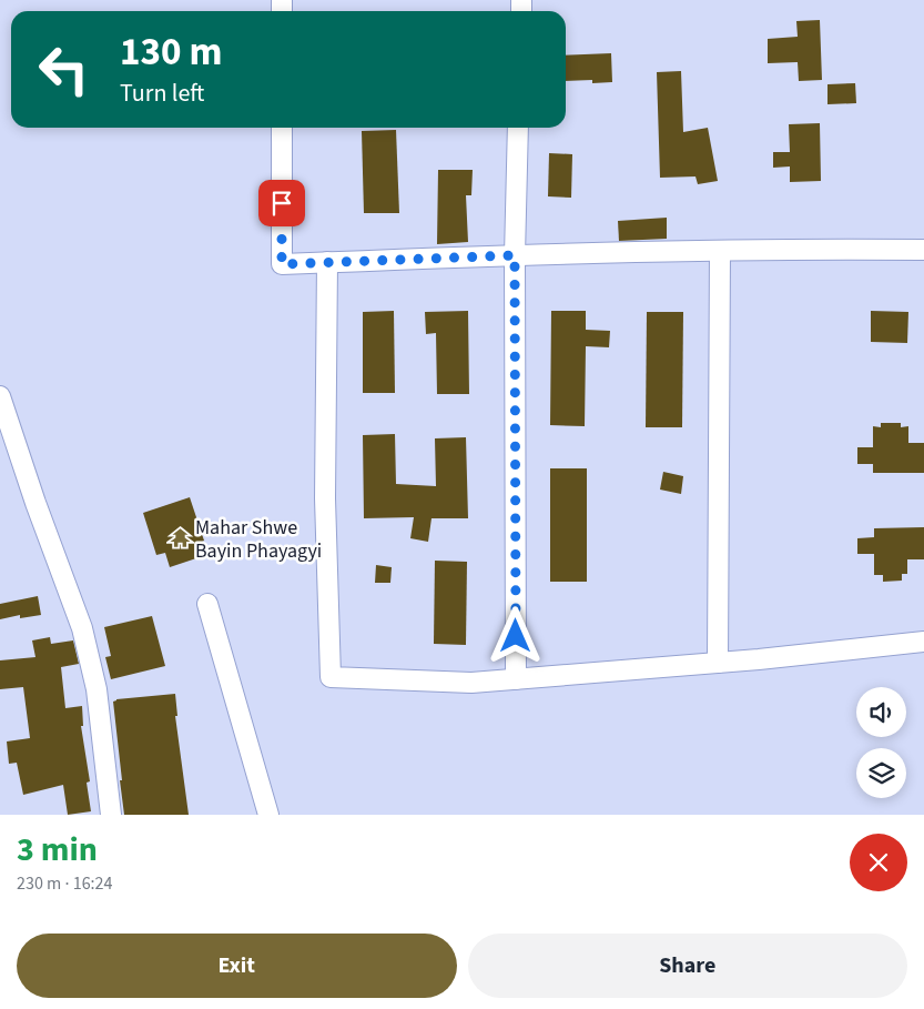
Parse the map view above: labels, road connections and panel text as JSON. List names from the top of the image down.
{
  "places": {
    "temple": ["Mahar Shwe Bayin Phayagyi"]
  },
  "page": {
    "turn": ["130 m", "Turn left"],
    "heading": ["3 min", "230 m · 16:24"],
    "buttons": ["Exit", "Share"]
  }
}
